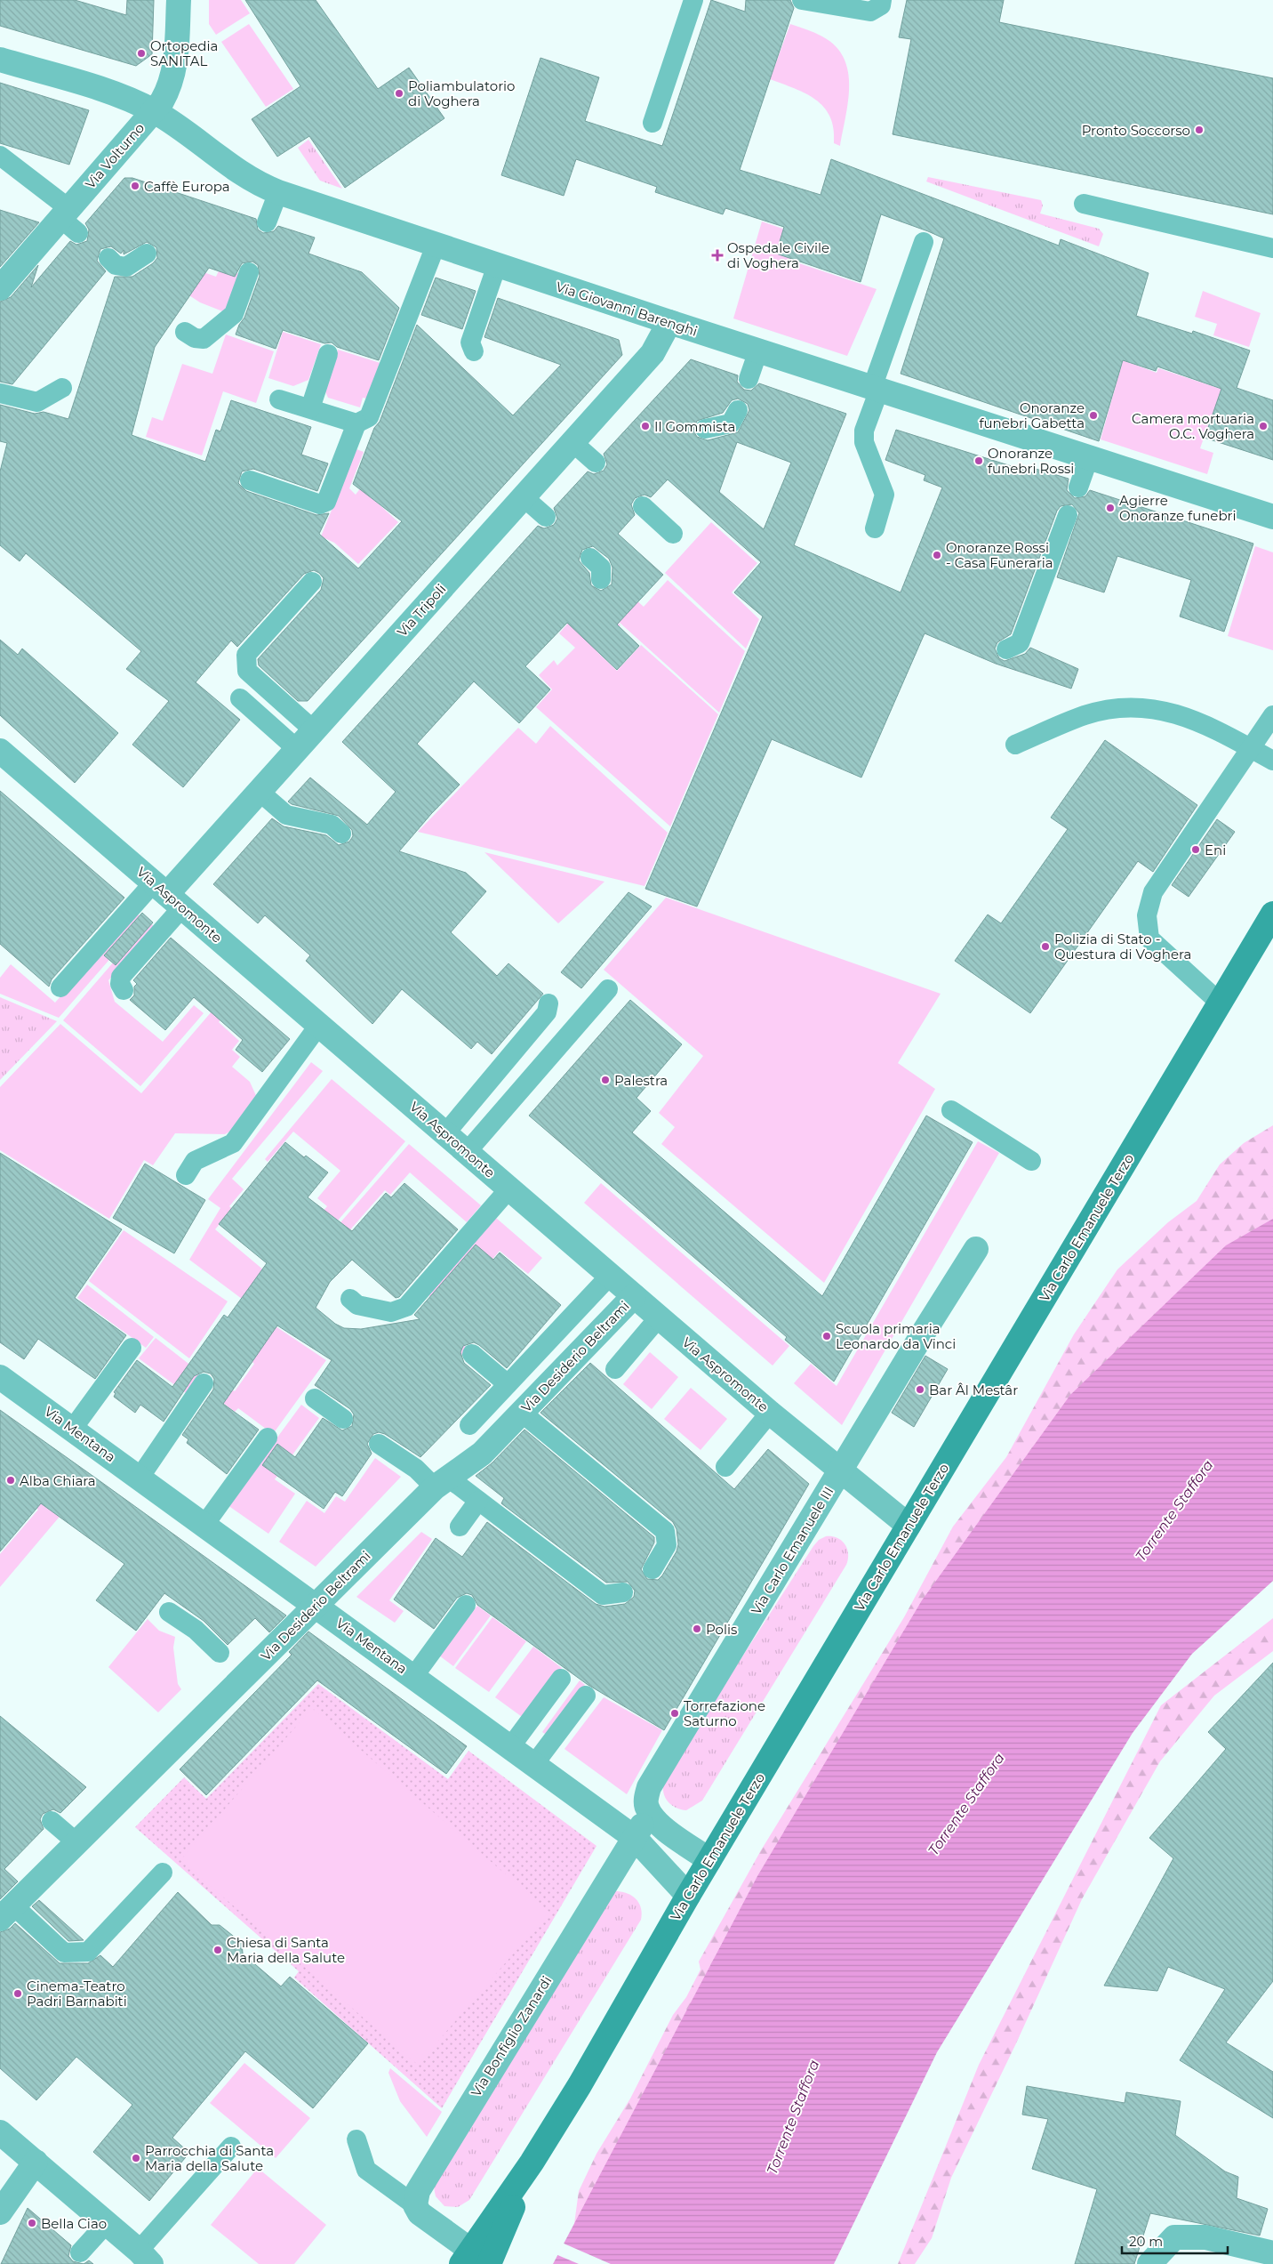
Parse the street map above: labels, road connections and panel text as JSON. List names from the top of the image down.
{
  "streets": {
    "main road": ["Via Carlo Emanuele Terzo"],
    "street": [
      "Via Volturno",
      "Via Giovanni Barenghi",
      "Via Tripoli",
      "Via Aspromonte",
      "Via Desiderio Beltrami",
      "Via Mentana",
      "Via Carlo Emanuele III",
      "Via Bonfiglio Zanardi"
    ]
  },
  "crossings": [
    ["Via Volturno", "Via Giovanni Barenghi"],
    ["Via Giovanni Barenghi", "Via Tripoli"],
    ["Via Tripoli", "Via Aspromonte"],
    ["Via Aspromonte", "Via Carlo Emanuele Terzo"],
    ["Via Aspromonte", "Via Desiderio Beltrami"],
    ["Via Aspromonte", "Via Carlo Emanuele III"],
    ["Via Carlo Emanuele Terzo", "Via Mentana"],
    ["Via Desiderio Beltrami", "Via Mentana"],
    ["Via Mentana", "Via Bonfiglio Zanardi"],
    ["Via Carlo Emanuele III", "Via Bonfiglio Zanardi"]
  ],
  "water": ["Torrente Staffora"],
  "places": {
    "other": [
      "Ortopedia SANITAL",
      "Poliambulatorio di Voghera",
      "Pronto Soccorso",
      "Caffè Europa",
      "Onoranze funebri Gabetta",
      "Il Gommista",
      "Camera mortuaria O.C. Voghera",
      "Onoranze funebri Rossi",
      "Agierre Onoranze funebri",
      "Onoranze Rossi - Casa Funeraria",
      "Eni",
      "Polizia di Stato - Questura di Voghera",
      "Palestra",
      "Scuola primaria Leonardo da Vinci",
      "Bar Âl Mestâr",
      "Alba Chiara",
      "Polis",
      "Torrefazione Saturno",
      "Chiesa di Santa Maria della Salute",
      "Cinema-Teatro Padri Barnabiti",
      "Parrocchia di Santa Maria della Salute",
      "Bella Ciao"
    ],
    "health": ["Ospedale Civile di Voghera"]
  },
  "scale_bar": "20 m"
}
